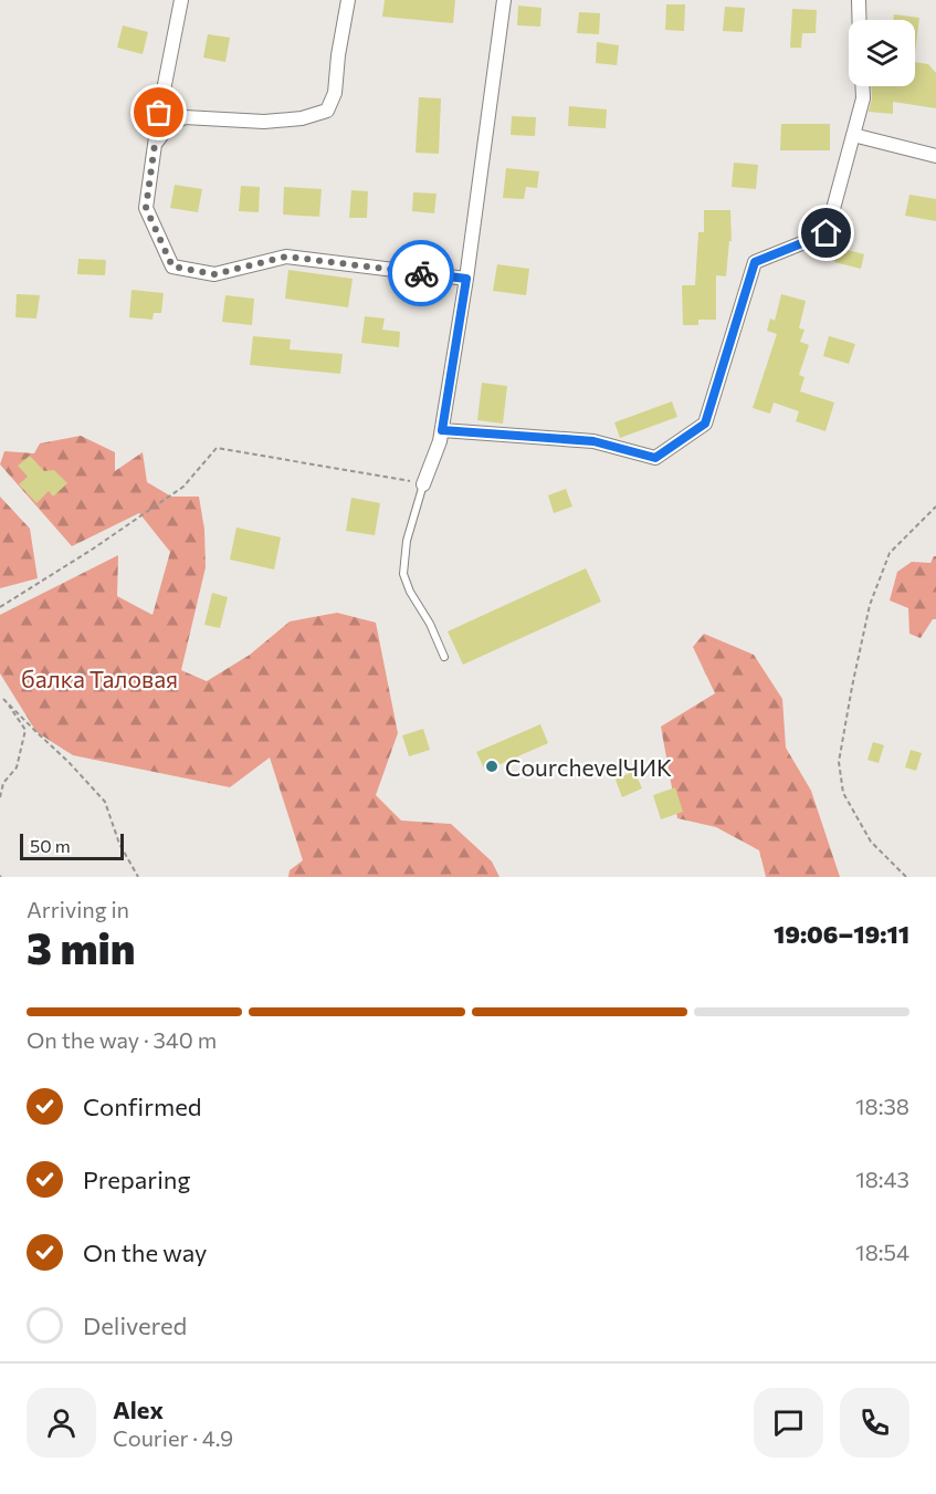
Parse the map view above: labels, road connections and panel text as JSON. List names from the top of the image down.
{
  "parks": ["балка Таловая"],
  "places": ["CourсhevelЧИК"],
  "scale_bar": "50 m",
  "page": {
    "scale": "50 m",
    "heading": ["3 min", "Arriving in", "19:06–19:11"],
    "panel": ["Alex", "Courier · 4.9"],
    "bar": "On the way · 340 m",
    "list": [
      ["Confirmed", "18:38"],
      ["Preparing", "18:43"],
      ["On the way", "18:54"],
      "Delivered"
    ]
  }
}
